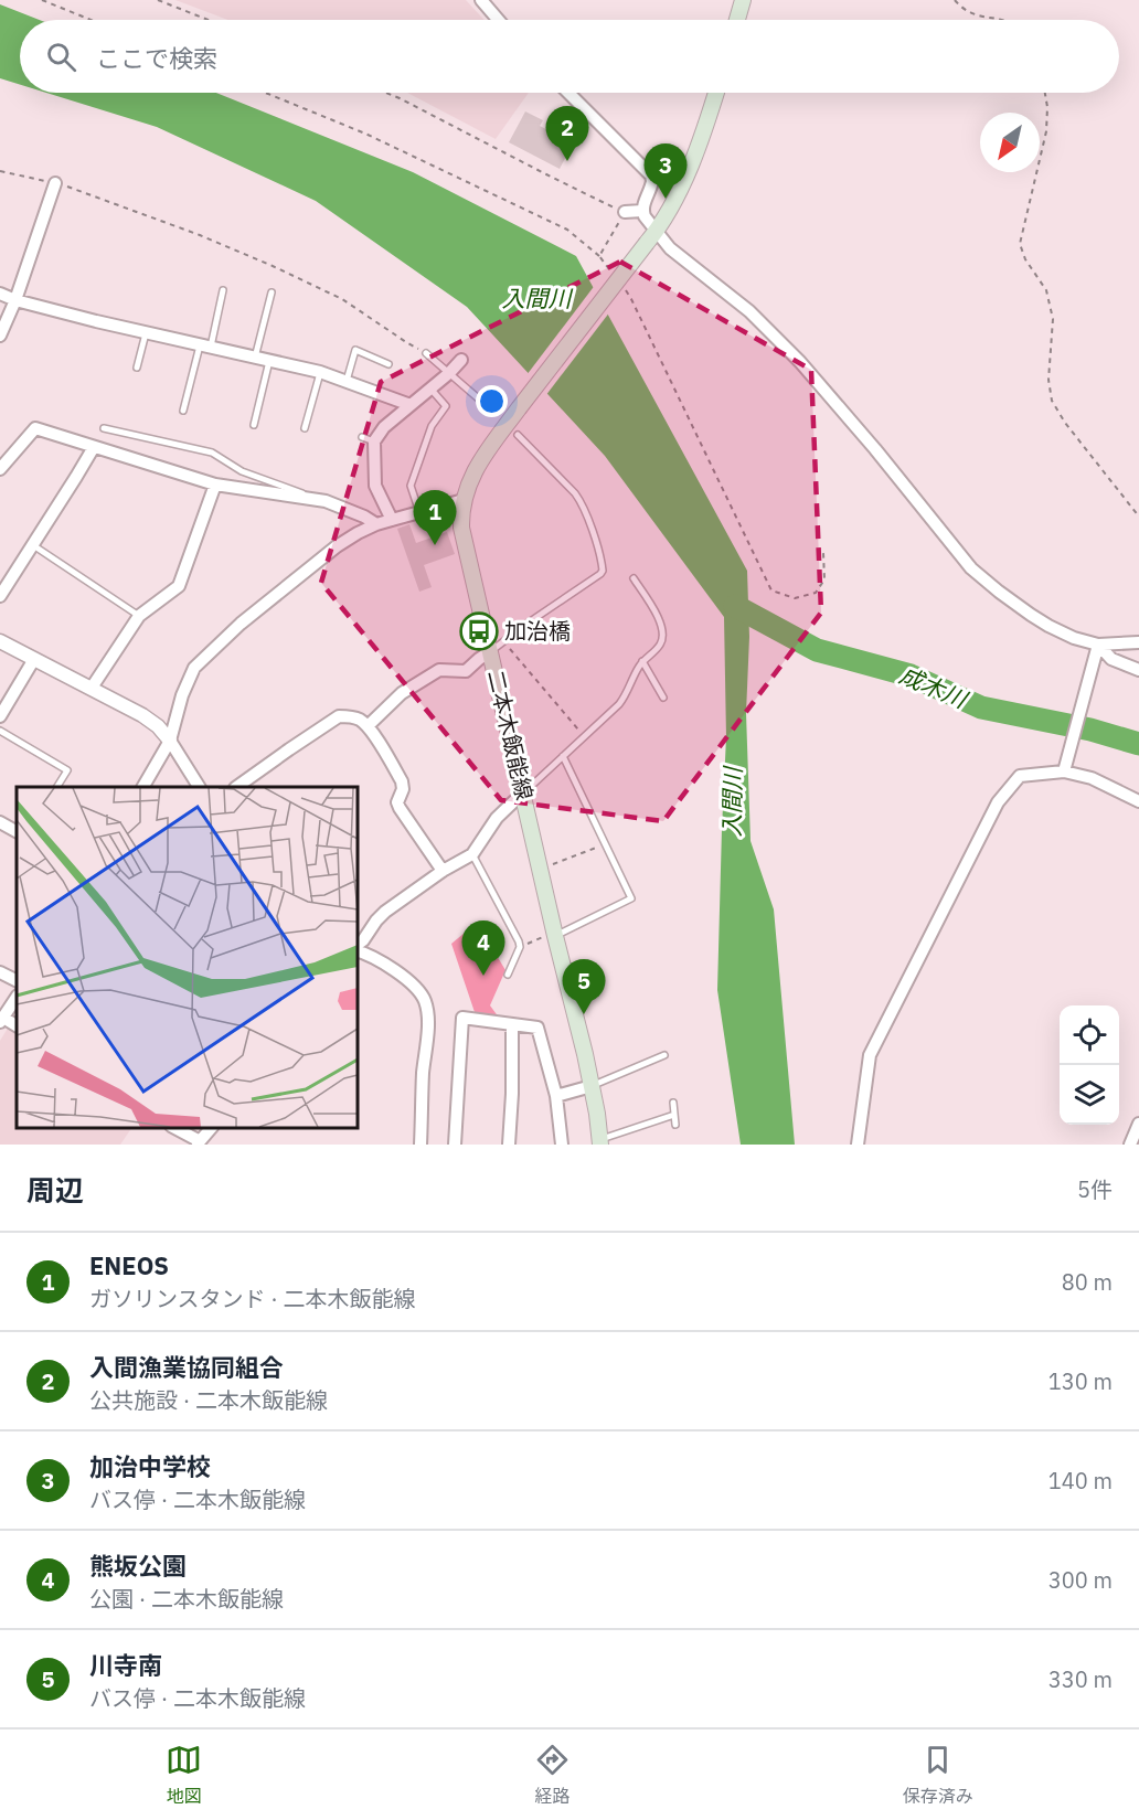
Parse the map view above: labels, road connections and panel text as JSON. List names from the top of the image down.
{
  "streets": {
    "main road": ["二本木飯能線"]
  },
  "water": ["入間川", "成木川"],
  "places": {
    "bus stop": ["加治橋"]
  },
  "north": "bottom left",
  "page": {
    "search": "ここで検索",
    "pins": [
      "2",
      "3",
      "1",
      "4",
      "5"
    ],
    "heading": ["周辺", "5件"],
    "list": [
      {
        "mark": "1",
        "name": "ENEOS",
        "note": "ガソリンスタンド · 二本木飯能線",
        "value": "80 m"
      },
      {
        "mark": "2",
        "name": "入間漁業協同組合",
        "note": "公共施設 · 二本木飯能線",
        "value": "130 m"
      },
      {
        "mark": "3",
        "name": "加治中学校",
        "note": "バス停 · 二本木飯能線",
        "value": "140 m"
      },
      {
        "mark": "4",
        "name": "熊坂公園",
        "note": "公園 · 二本木飯能線",
        "value": "300 m"
      },
      {
        "mark": "5",
        "name": "川寺南",
        "note": "バス停 · 二本木飯能線",
        "value": "330 m"
      }
    ],
    "nav": ["地図", "経路", "保存済み"]
  }
}
